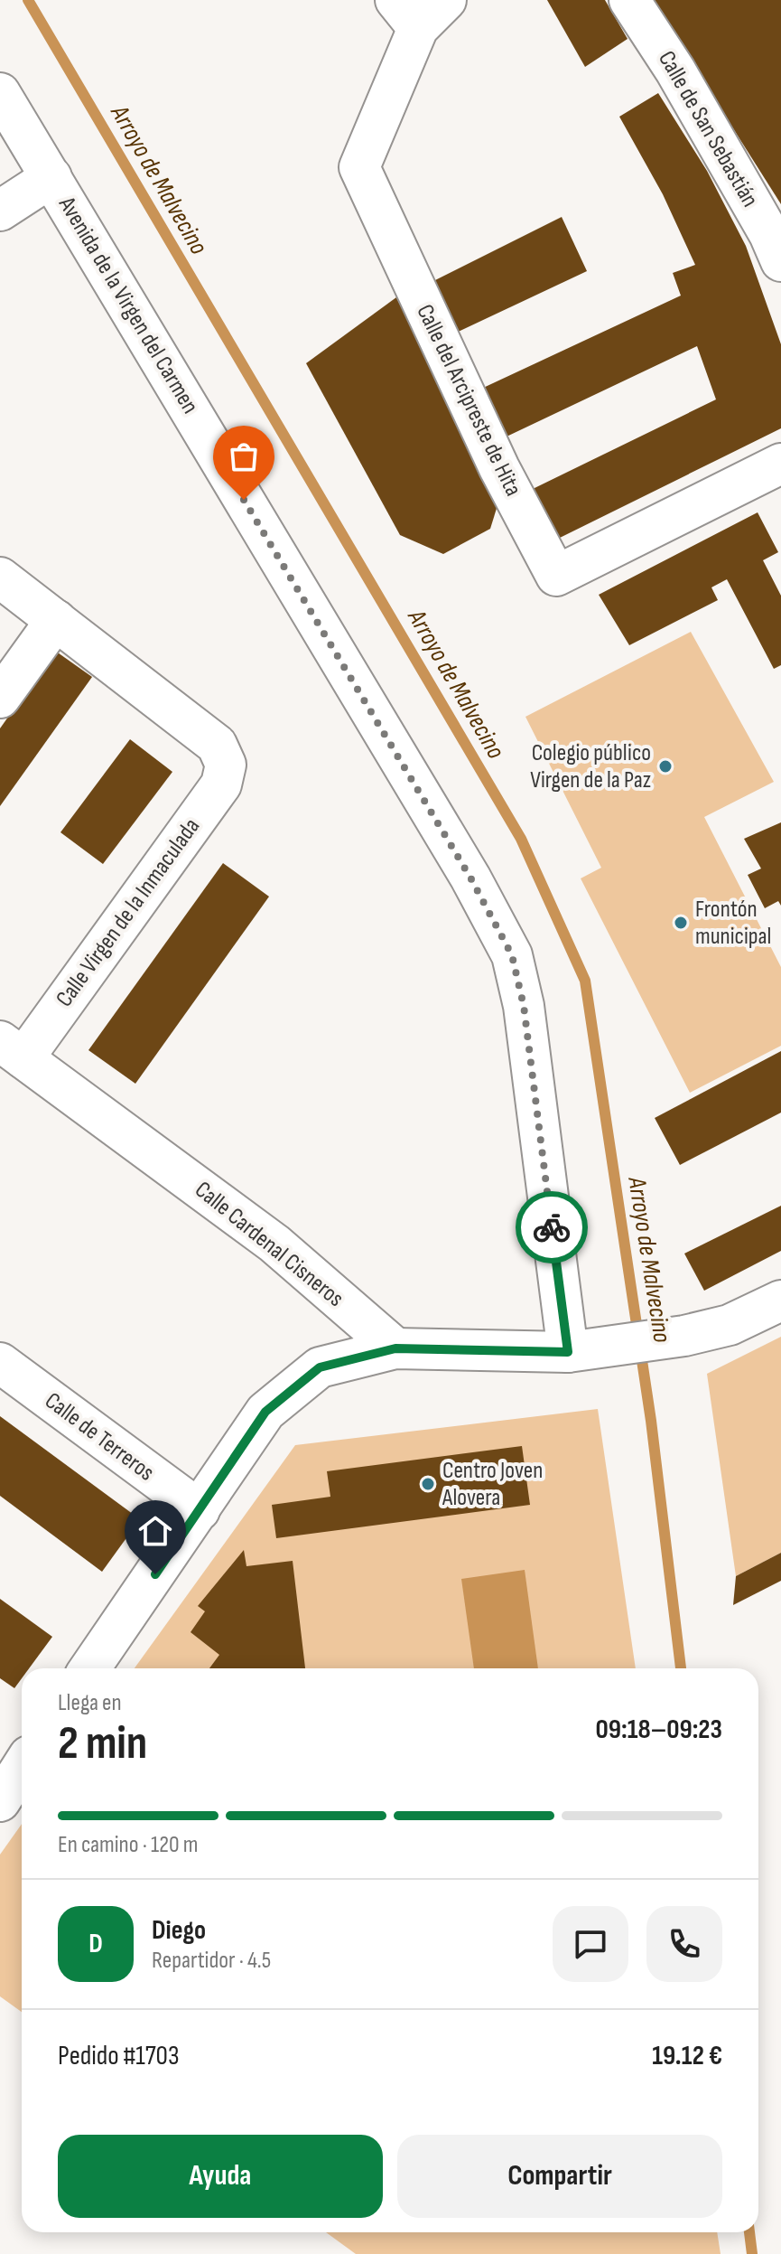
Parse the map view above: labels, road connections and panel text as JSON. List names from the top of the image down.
{
  "streets": {
    "street": [
      "Calle de San Sebastián",
      "Avenida de la Virgen del Carmen",
      "Calle del Arcipreste de Hita",
      "Calle Virgen de la Inmaculada",
      "Calle Cardenal Cisneros",
      "Calle de Terreros"
    ]
  },
  "crossings": [
    ["Calle Virgen de la Inmaculada", "Calle Cardenal Cisneros"]
  ],
  "water": ["Arroyo de Malvecino"],
  "places": ["Colegio público Virgen de la Paz", "Frontón municipal", "Centro Joven Alovera"],
  "page": {
    "heading": ["2 min", "Llega en", "09:18–09:23"],
    "panel": [
      "Diego",
      "Repartidor · 4.5",
      "Pedido #1703",
      "19.12 €"
    ],
    "bar": "En camino · 120 m",
    "round": "D",
    "buttons": ["Ayuda", "Compartir"]
  }
}
